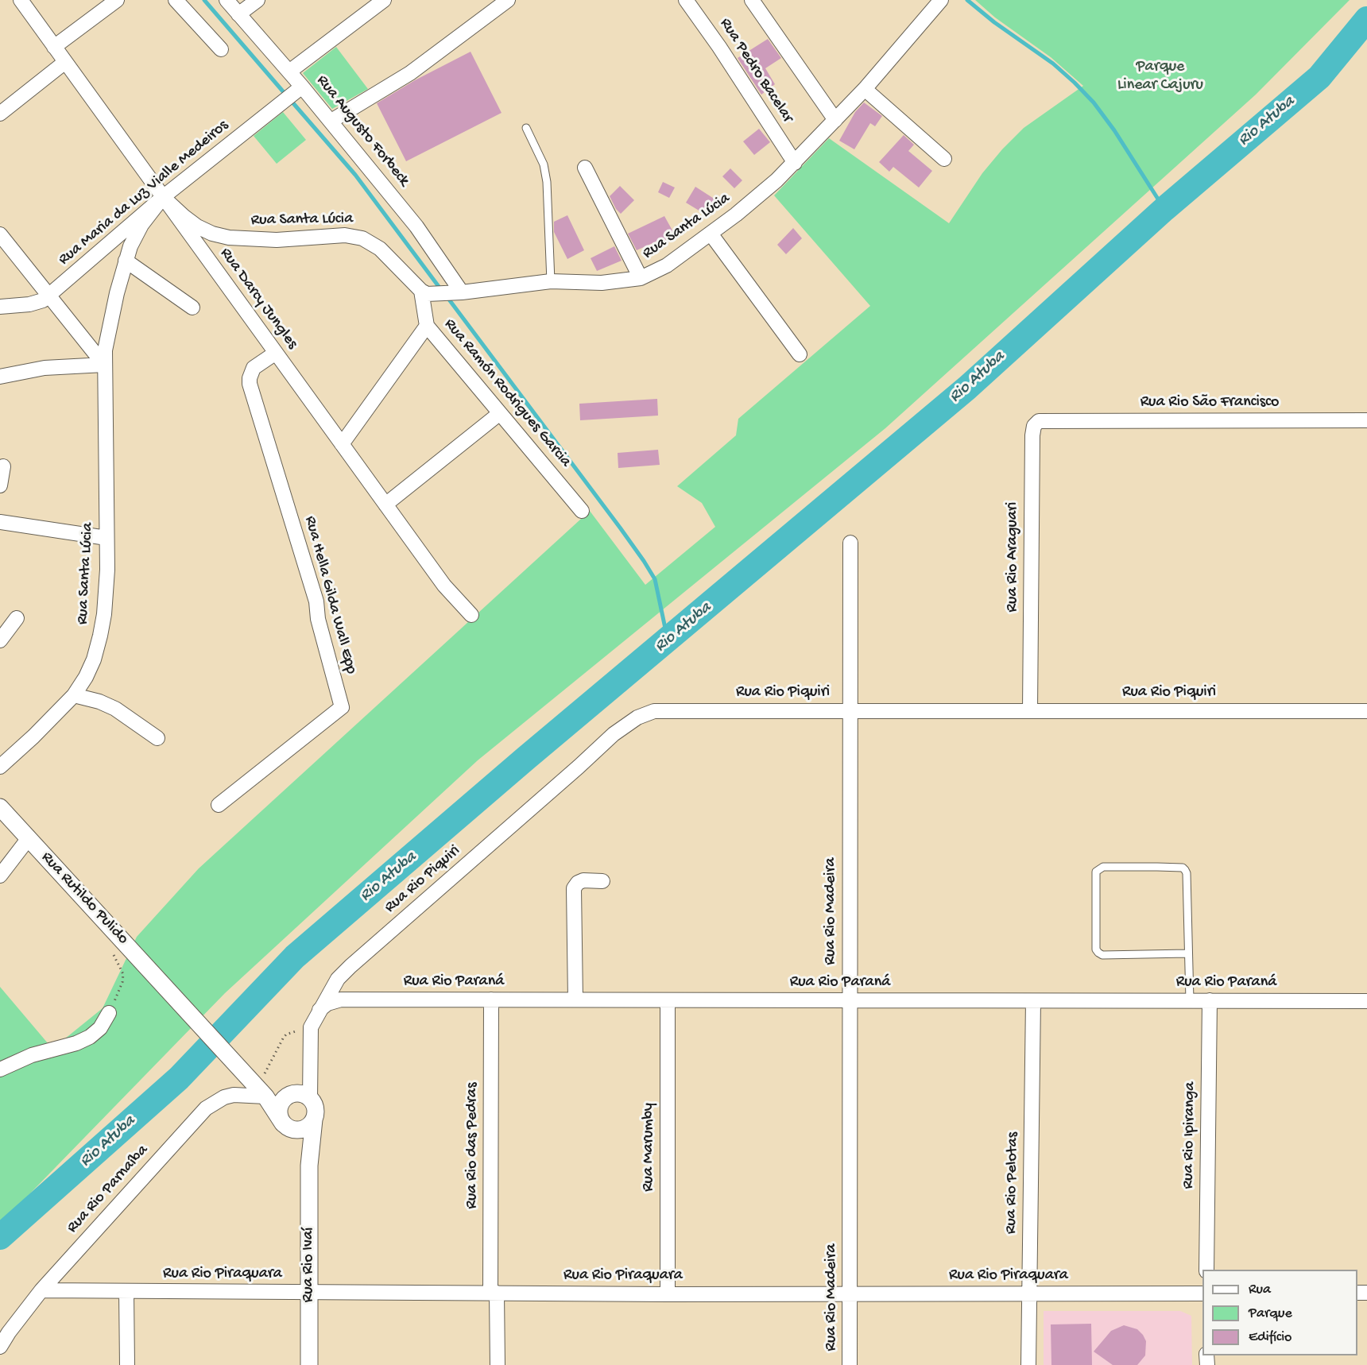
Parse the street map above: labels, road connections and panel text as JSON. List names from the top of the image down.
{
  "streets": {
    "street": [
      "Rua Pedro Bacelar",
      "Rua Augusto Forbeck",
      "Rua Maria da Luz Vialle Medeiros",
      "Rua Santa Lúcia",
      "Rua Darcy Jungles",
      "Rua Ramón Rodrigues Garcia",
      "Rua Rio São Francisco",
      "Rua Rio Araguari",
      "Rua Hella Gilda Wall Epp",
      "Rua Rio Piquiri",
      "Rua Rutildo Pulido",
      "Rua Rio Madeira",
      "Rua Rio Paraná",
      "Rua Rio Ipiranga",
      "Rua Rio das Pedras",
      "Rua Marumby",
      "Rua Rio Pelotas",
      "Rua Rio Parnaíba",
      "Rua Rio Ivaí",
      "Rua Rio Piraquara"
    ]
  },
  "crossings": [
    ["Rua Pedro Bacelar", "Rua Santa Lúcia"],
    ["Rua Augusto Forbeck", "Rua Maria da Luz Vialle Medeiros"],
    ["Rua Augusto Forbeck", "Rua Santa Lúcia"],
    ["Rua Maria da Luz Vialle Medeiros", "Rua Santa Lúcia"],
    ["Rua Maria da Luz Vialle Medeiros", "Rua Darcy Jungles"],
    ["Rua Santa Lúcia", "Rua Darcy Jungles"],
    ["Rua Santa Lúcia", "Rua Ramón Rodrigues Garcia"],
    ["Rua Darcy Jungles", "Rua Hella Gilda Wall Epp"],
    ["Rua Rio São Francisco", "Rua Rio Araguari"],
    ["Rua Rio Araguari", "Rua Rio Piquiri"],
    ["Rua Rio Piquiri", "Rua Rio Madeira"],
    ["Rua Rio Piquiri", "Rua Rio Paraná"],
    ["Rua Rutildo Pulido", "Rua Rio Parnaíba"],
    ["Rua Rutildo Pulido", "Rua Rio Ivaí"],
    ["Rua Rio Madeira", "Rua Rio Paraná"],
    ["Rua Rio Madeira", "Rua Rio Piraquara"],
    ["Rua Rio Paraná", "Rua Rio Ipiranga"],
    ["Rua Rio Paraná", "Rua Rio das Pedras"],
    ["Rua Rio Paraná", "Rua Marumby"],
    ["Rua Rio Paraná", "Rua Rio Pelotas"],
    ["Rua Rio das Pedras", "Rua Rio Piraquara"],
    ["Rua Marumby", "Rua Rio Piraquara"],
    ["Rua Rio Pelotas", "Rua Rio Piraquara"],
    ["Rua Rio Parnaíba", "Rua Rio Ivaí"],
    ["Rua Rio Parnaíba", "Rua Rio Piraquara"],
    ["Rua Rio Ivaí", "Rua Rio Piraquara"]
  ],
  "water": ["Rio Atuba"],
  "parks": ["Parque Linear Cajuru"],
  "legend": ["Rua", "Parque", "Edifício"]
}
